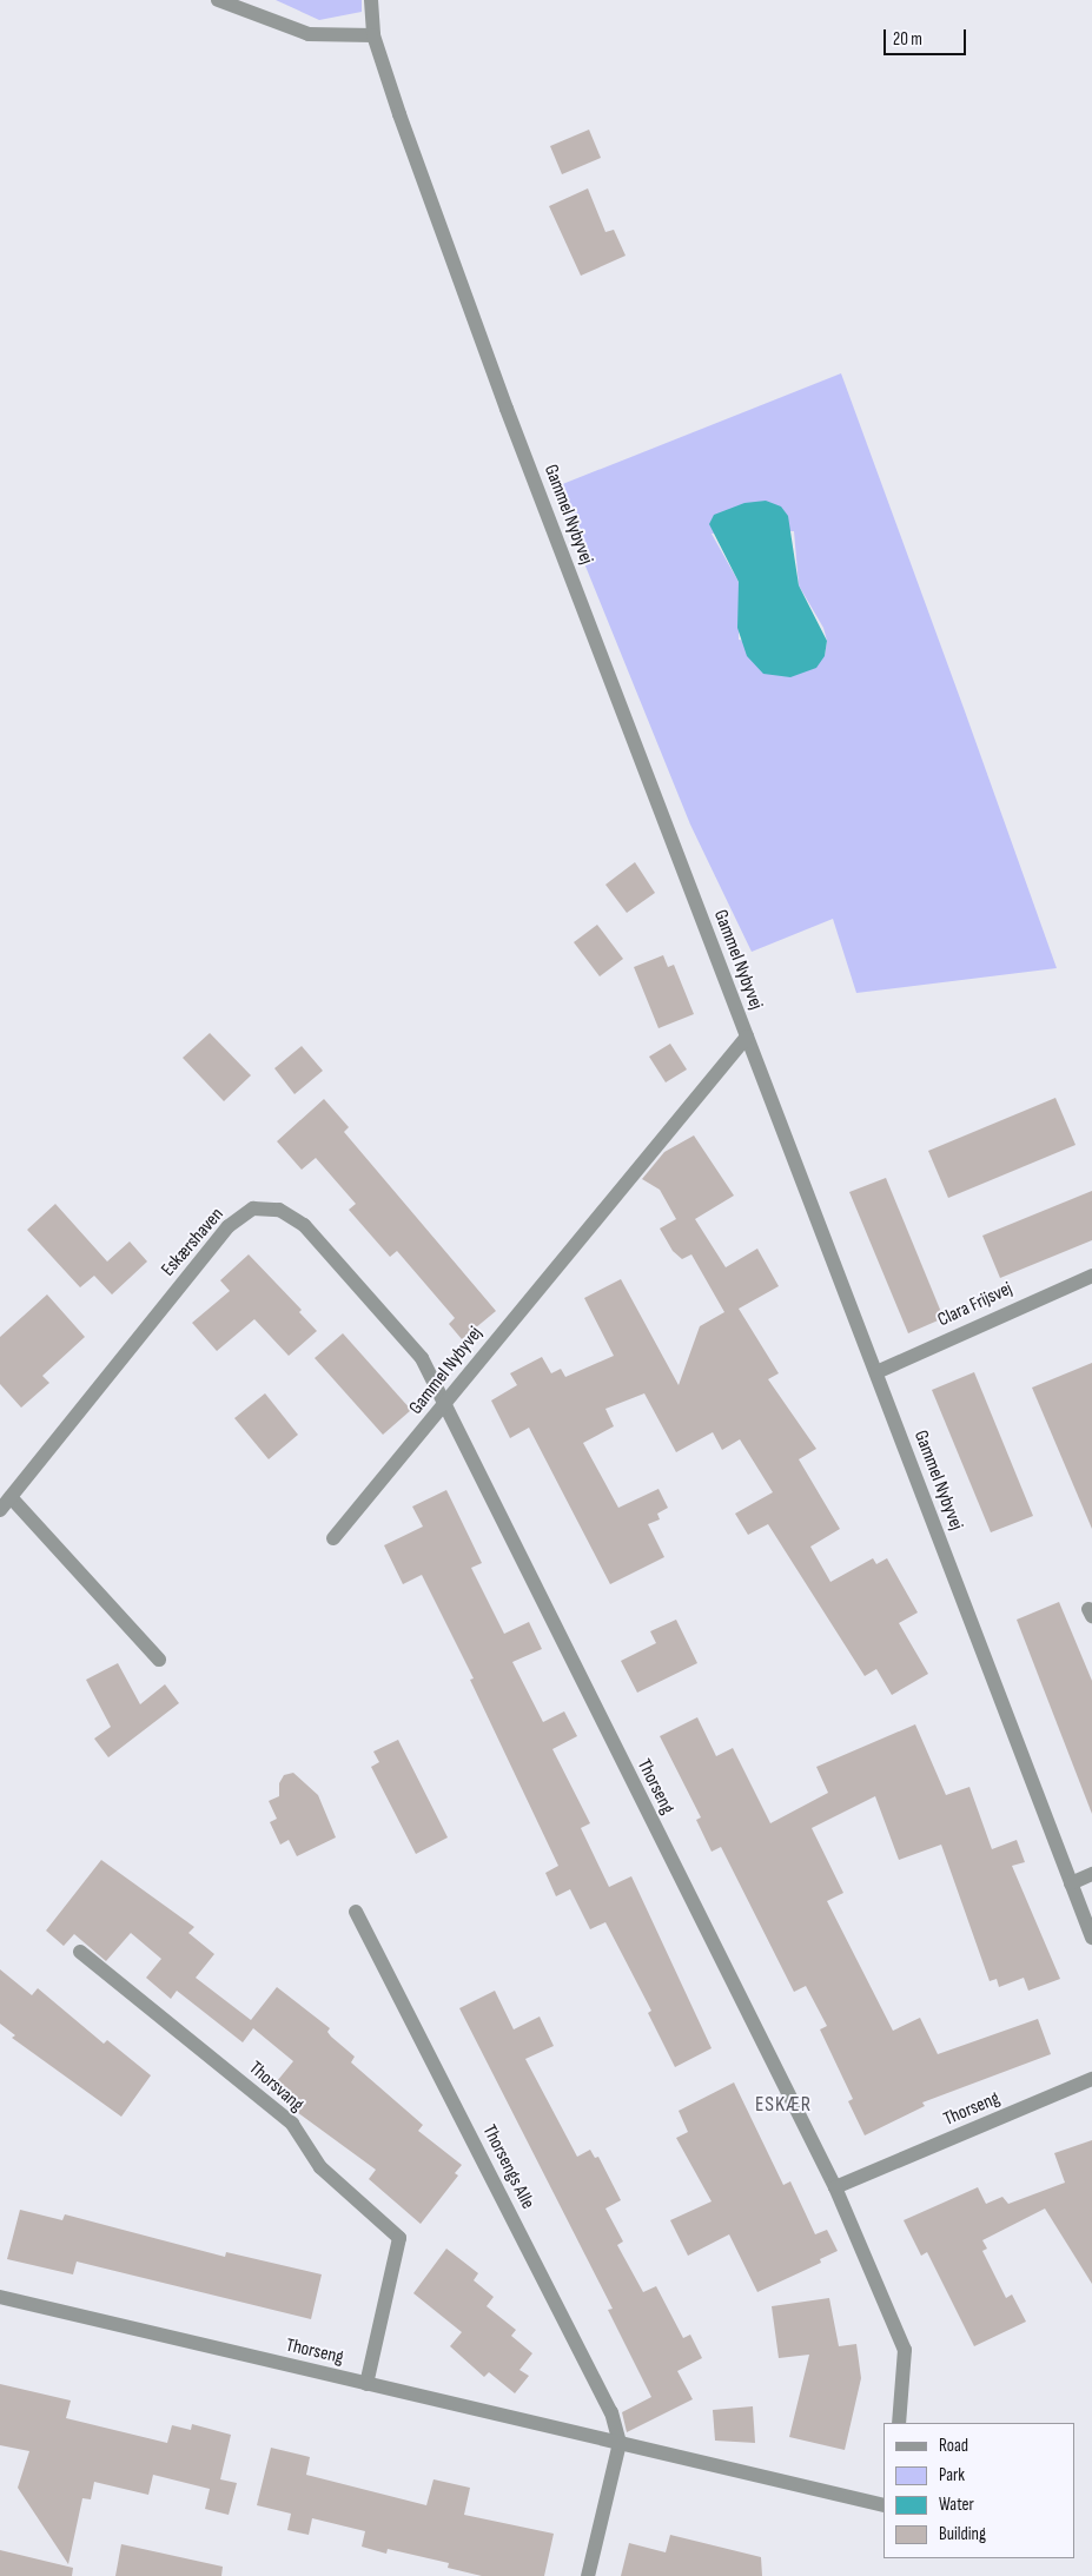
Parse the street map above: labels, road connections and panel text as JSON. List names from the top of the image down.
{
  "streets": {
    "street": [
      "Gammel Nybyvej",
      "Eskærshaven",
      "Clara Frijsvej",
      "Thorseng",
      "Thorsvang",
      "Thorsengs Alle"
    ]
  },
  "crossings": [
    ["Gammel Nybyvej", "Eskærshaven"],
    ["Gammel Nybyvej", "Clara Frijsvej"],
    ["Gammel Nybyvej", "Thorseng"],
    ["Eskærshaven", "Thorseng"],
    ["Thorseng", "Thorsvang"],
    ["Thorseng", "Thorsengs Alle"]
  ],
  "districts": ["ESKÆR"],
  "legend": [
    "Road",
    "Park",
    "Water",
    "Building"
  ],
  "scale_bar": "20 m"
}
